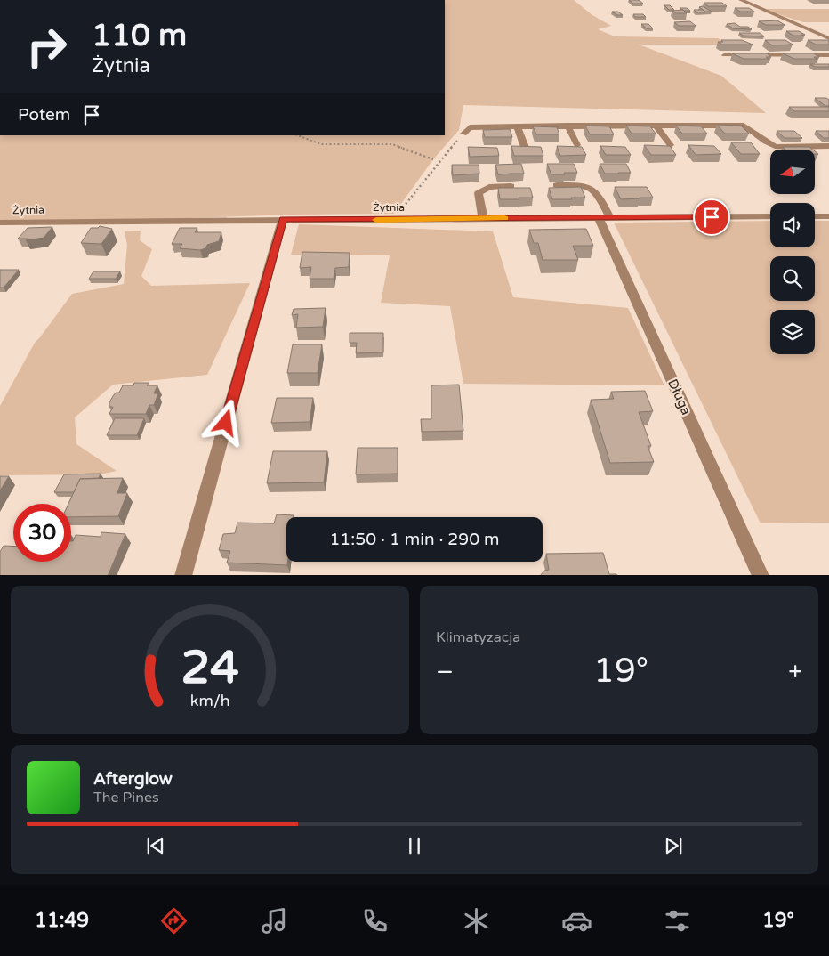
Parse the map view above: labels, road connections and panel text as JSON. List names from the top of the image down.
{
  "streets": {
    "street": ["Żytnia", "Długa"]
  },
  "crossings": [
    ["Żytnia", "Długa"]
  ],
  "north": "left",
  "page": {
    "turn": ["110 m", "Żytnia"],
    "then": "Potem",
    "limit": "30",
    "trip": "11:50 · 1 min · 290 m",
    "tile": "Klimatyzacja",
    "heat": ["−", "19°", "+"],
    "song": ["Afterglow", "The Pines"],
    "tabs": ["11:49", "19°"],
    "gauge": ["24", "km/h"]
  }
}
